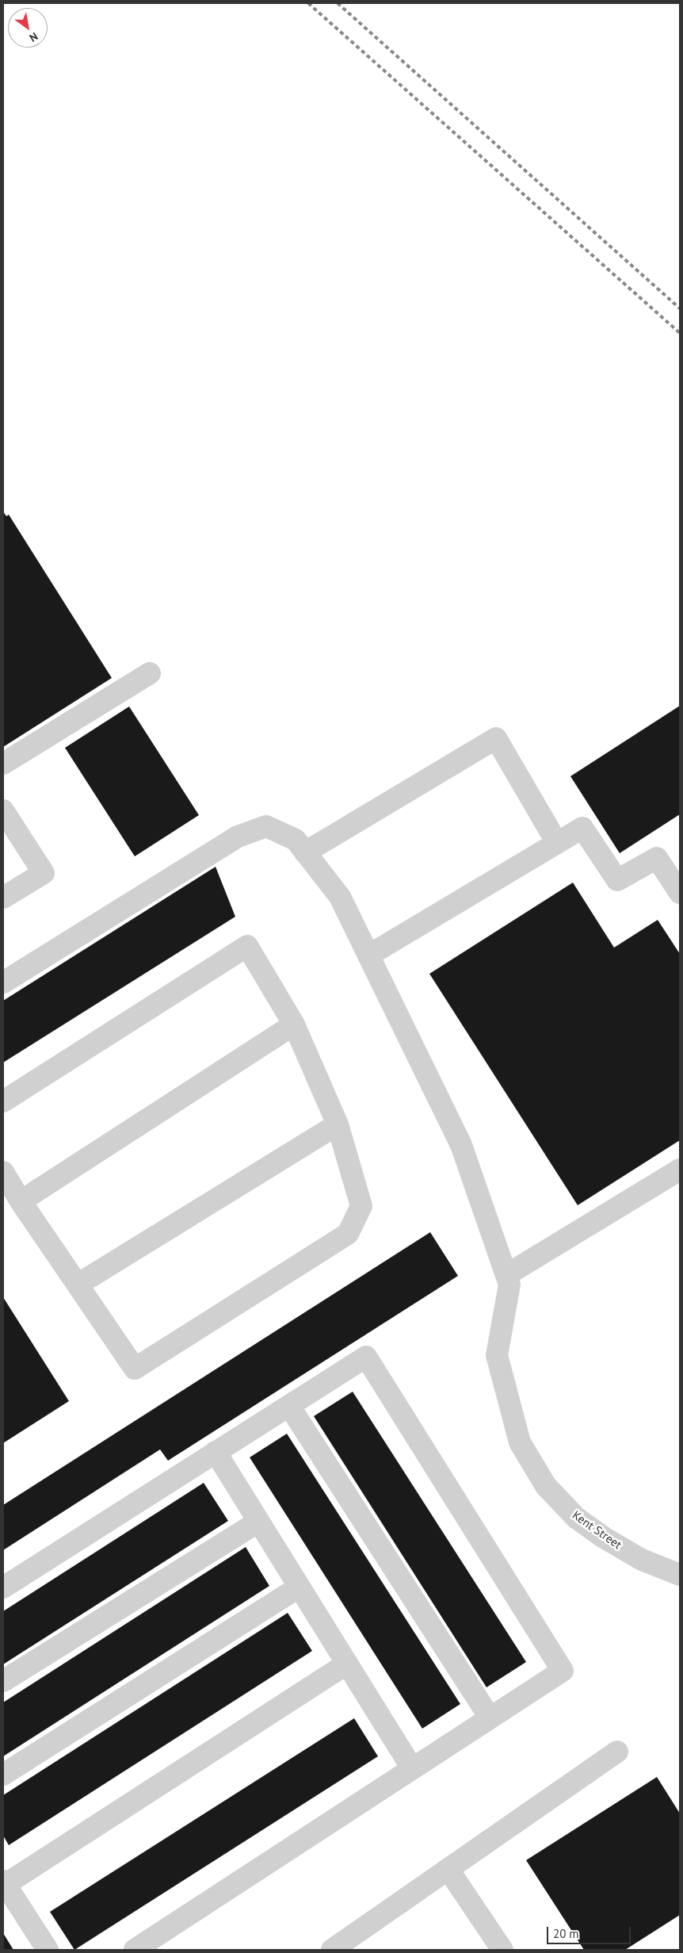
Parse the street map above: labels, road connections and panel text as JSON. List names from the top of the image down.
{
  "streets": {
    "street": ["Kent Street"]
  },
  "scale_bar": "20 m",
  "north": "bottom right"
}
